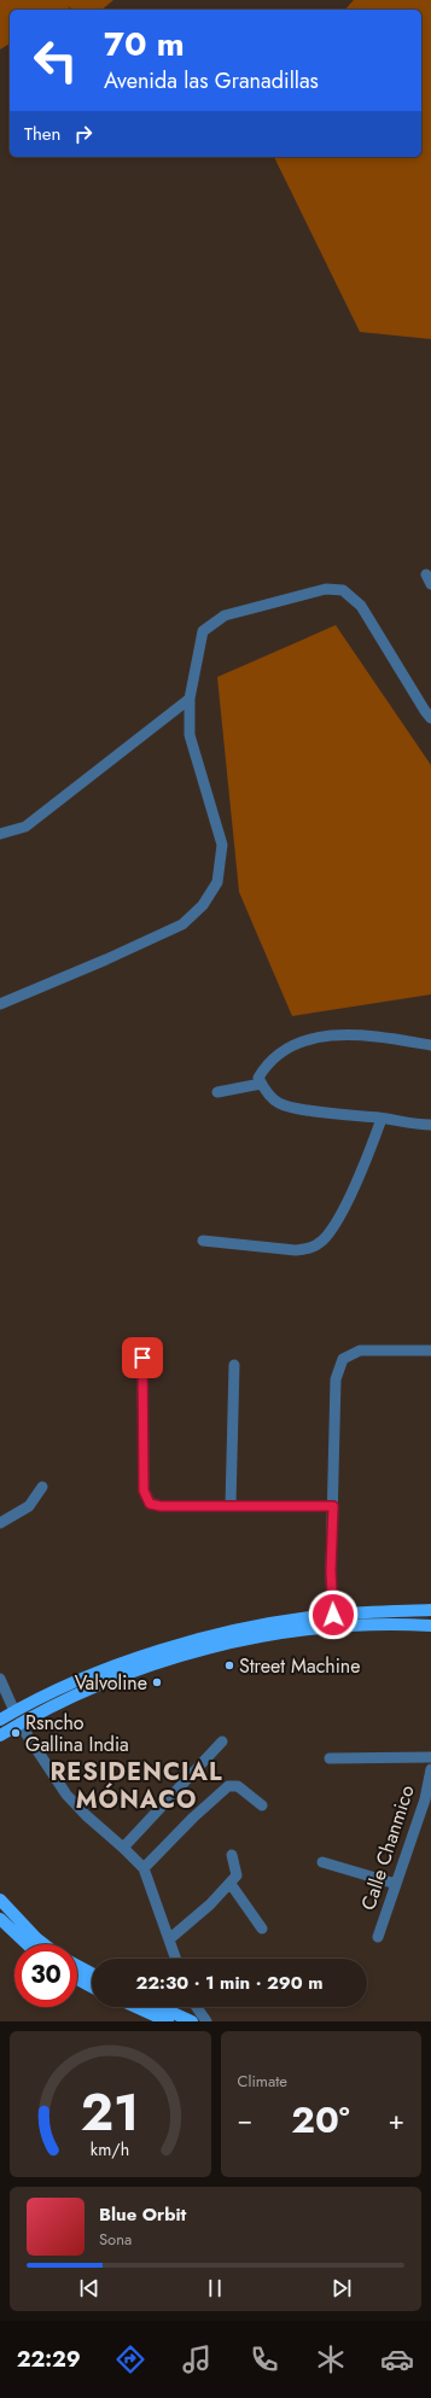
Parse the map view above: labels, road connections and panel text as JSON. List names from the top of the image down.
{
  "streets": {
    "street": ["Calle Chanmico"]
  },
  "districts": ["RESIDENCIAL MÓNACO"],
  "places": ["Street Machine", "Valvoline", "Rsncho Gallina India"],
  "page": {
    "turn": ["70 m", "Avenida las Granadillas"],
    "then": "Then",
    "limit": "30",
    "trip": "22:30 · 1 min · 290 m",
    "tile": "Climate",
    "heat": ["−", "20°", "+"],
    "song": ["Blue Orbit", "Sona"],
    "tabs": "22:29",
    "gauge": ["21", "km/h"]
  }
}
